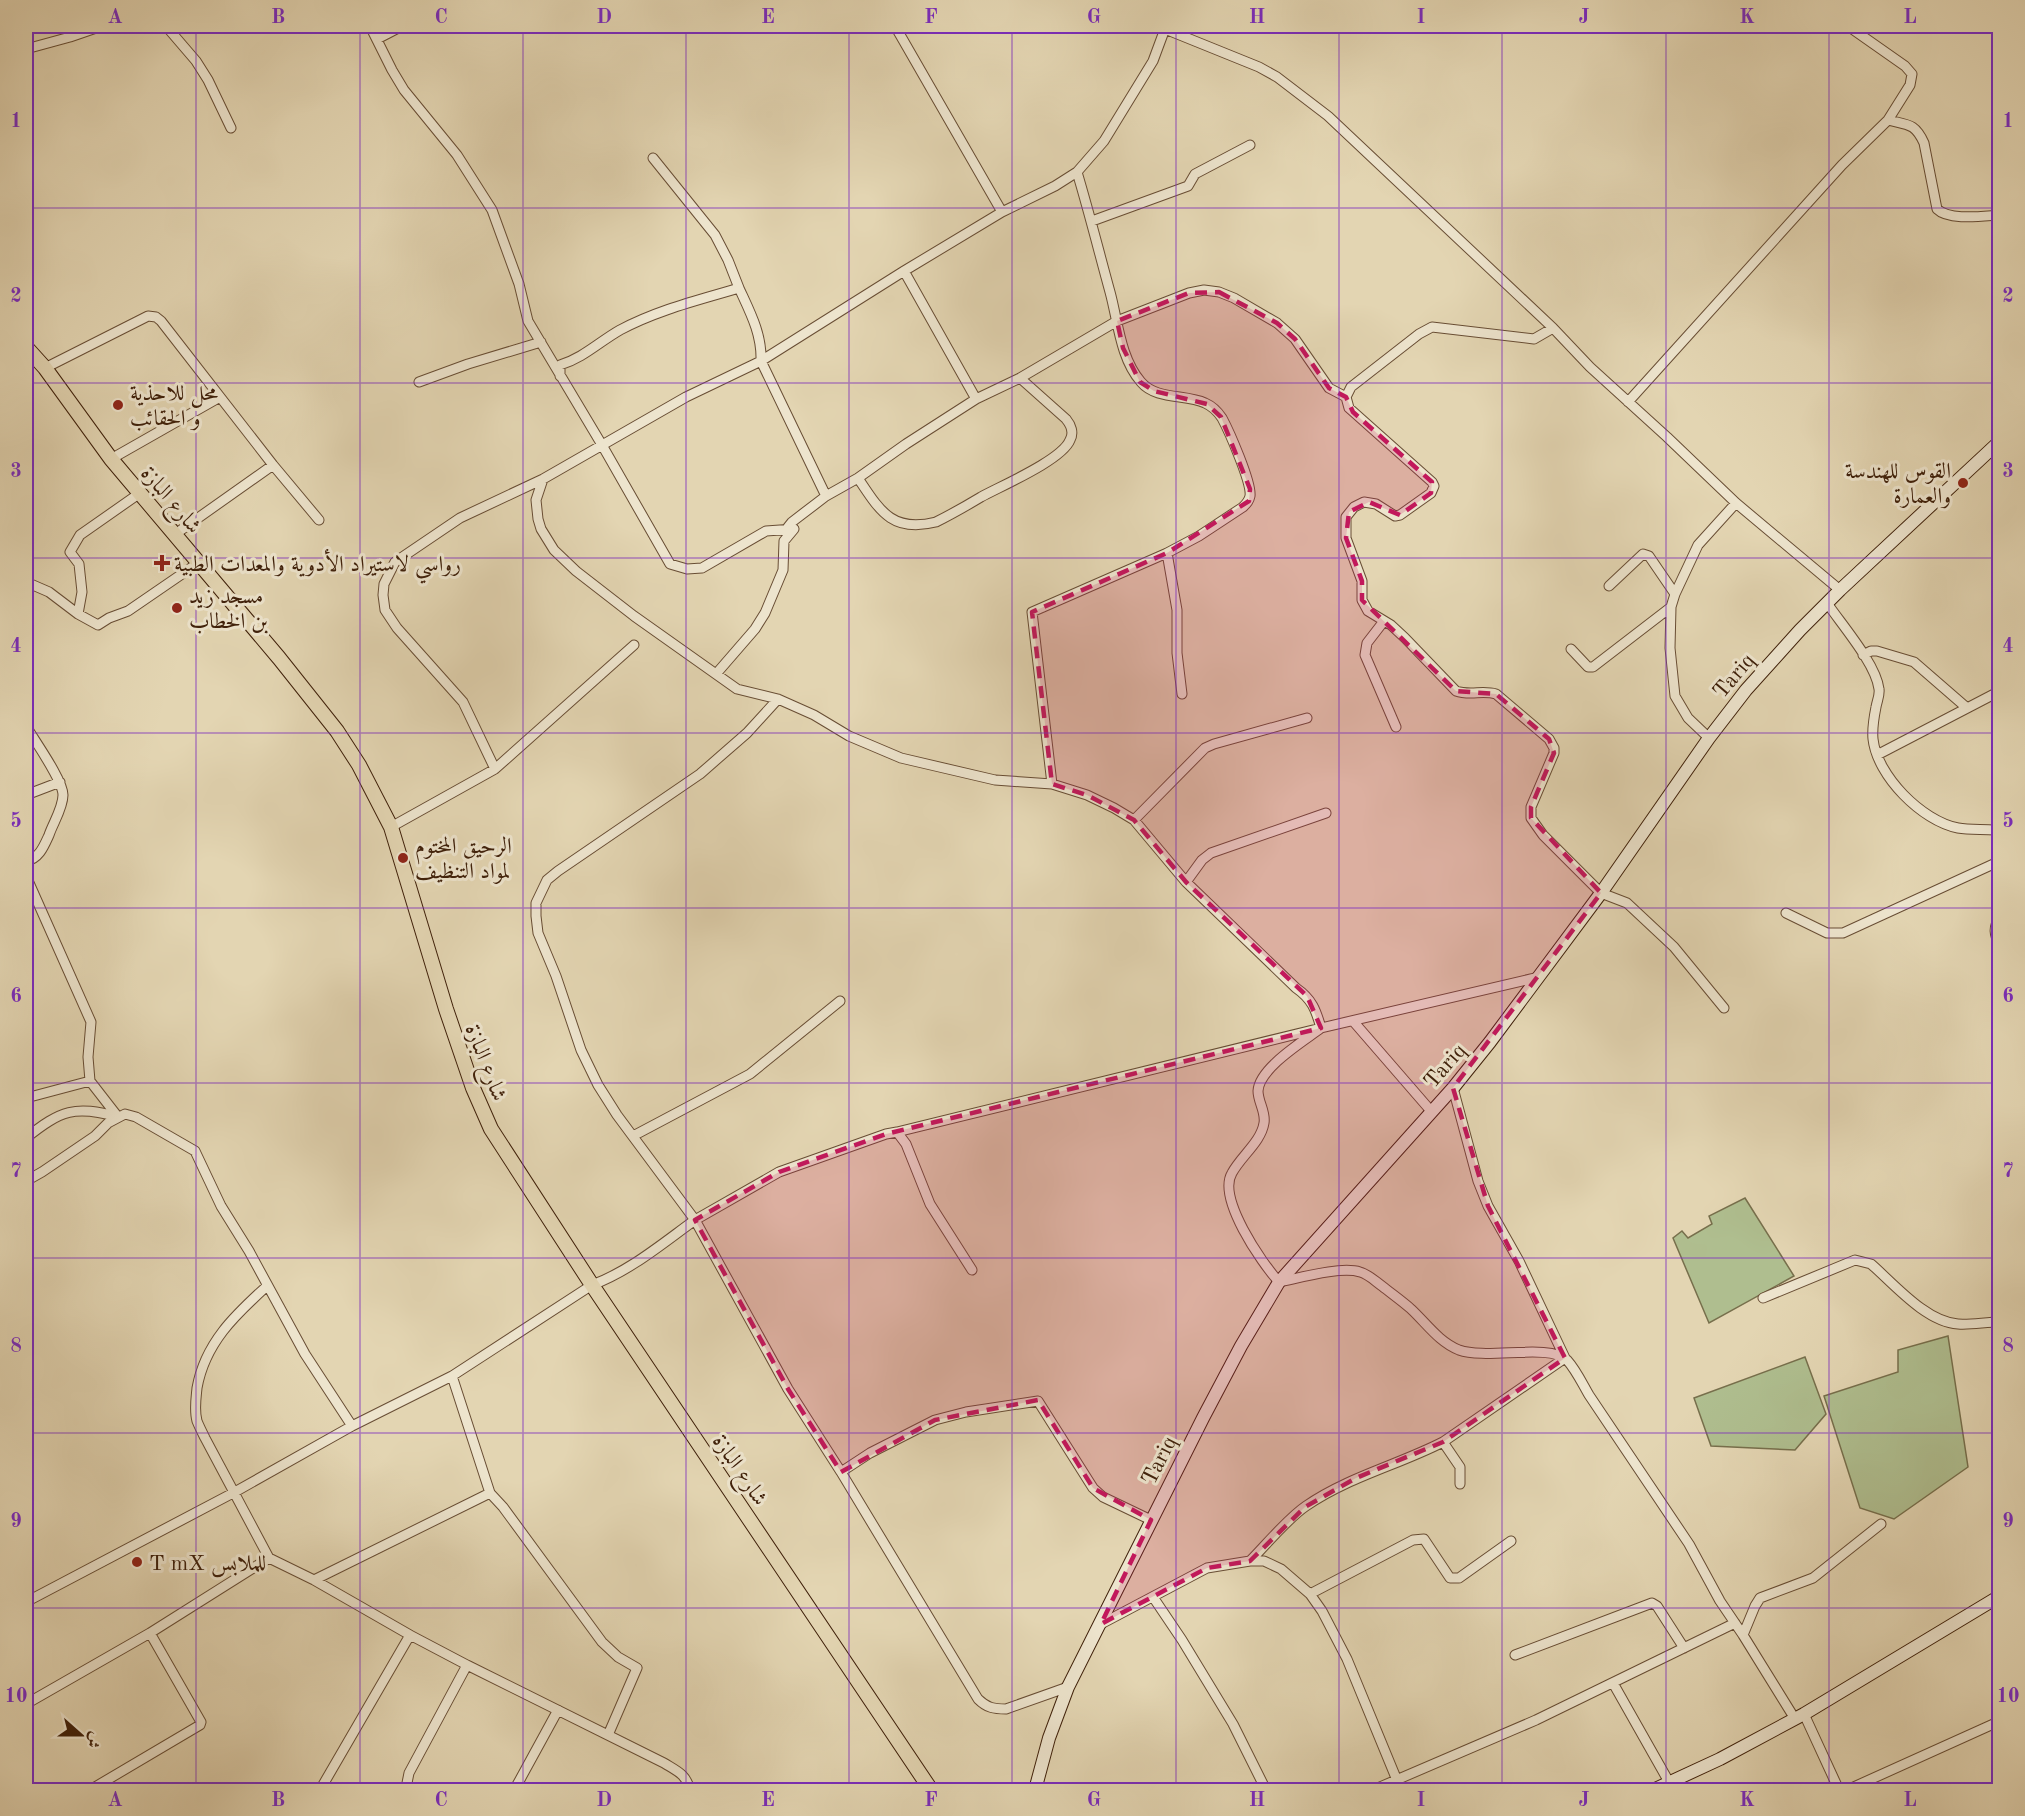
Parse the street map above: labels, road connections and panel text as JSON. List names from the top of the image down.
{
  "streets": {
    "main road": ["شارع البازة", "Tariq"]
  },
  "places": {
    "other": [
      "محل للاحذية و الحقائب",
      "القوس للهندسة والعمارة",
      "مسجد زيد بن الخطاب",
      "الرحيق المختوم لمواد التنظيف",
      "T mX للملابس"
    ],
    "health": ["رواسي لاستيراد الأدوية والمعدات الطبية"]
  },
  "north": "right",
  "grid": {
    "columns": [
      "A",
      "B",
      "C",
      "D",
      "E",
      "F",
      "G",
      "H",
      "I",
      "J",
      "K",
      "L"
    ],
    "rows": [
      "1",
      "2",
      "3",
      "4",
      "5",
      "6",
      "7",
      "8",
      "9",
      "10"
    ]
  }
}
